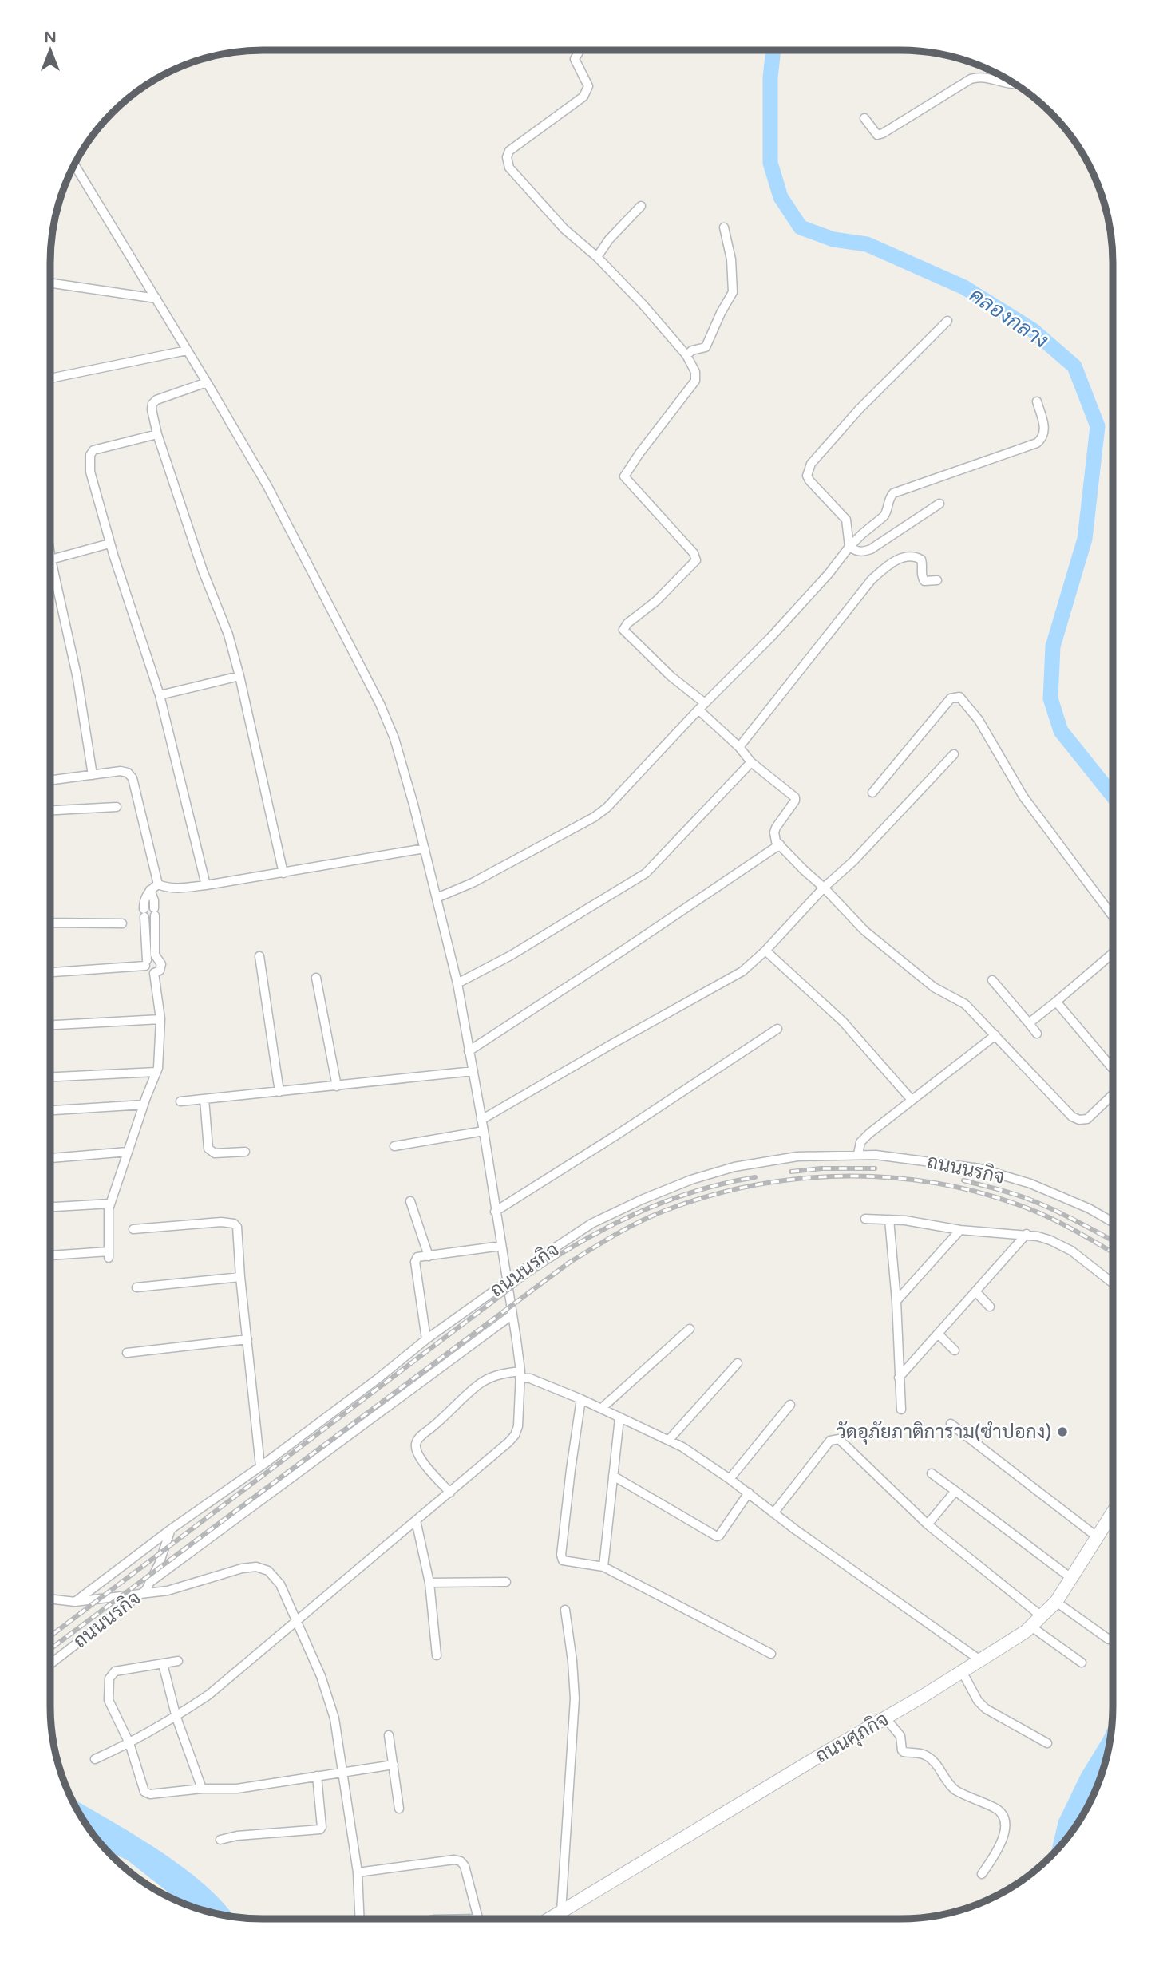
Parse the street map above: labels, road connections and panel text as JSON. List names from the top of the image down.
{
  "streets": {
    "main road": ["ถนนศุภกิจ"],
    "street": ["ถนนนรกิจ"]
  },
  "water": ["คลองกลาง"],
  "places": ["วัดอุภัยภาติการาม(ซำปอกง)"],
  "north": "top"
}
